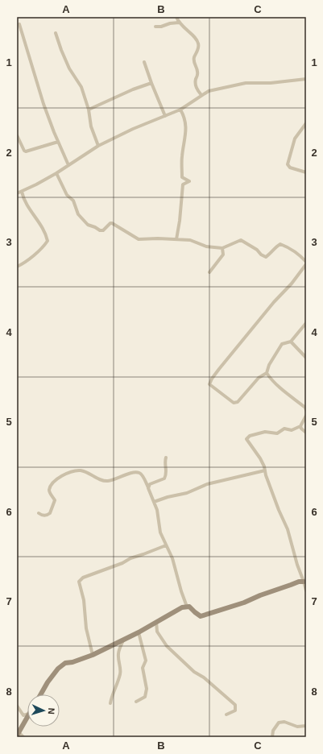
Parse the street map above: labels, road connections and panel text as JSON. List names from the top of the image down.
{
  "north": "right",
  "grid": {
    "columns": ["A", "B", "C"],
    "rows": [
      "1",
      "2",
      "3",
      "4",
      "5",
      "6",
      "7",
      "8"
    ]
  }
}
